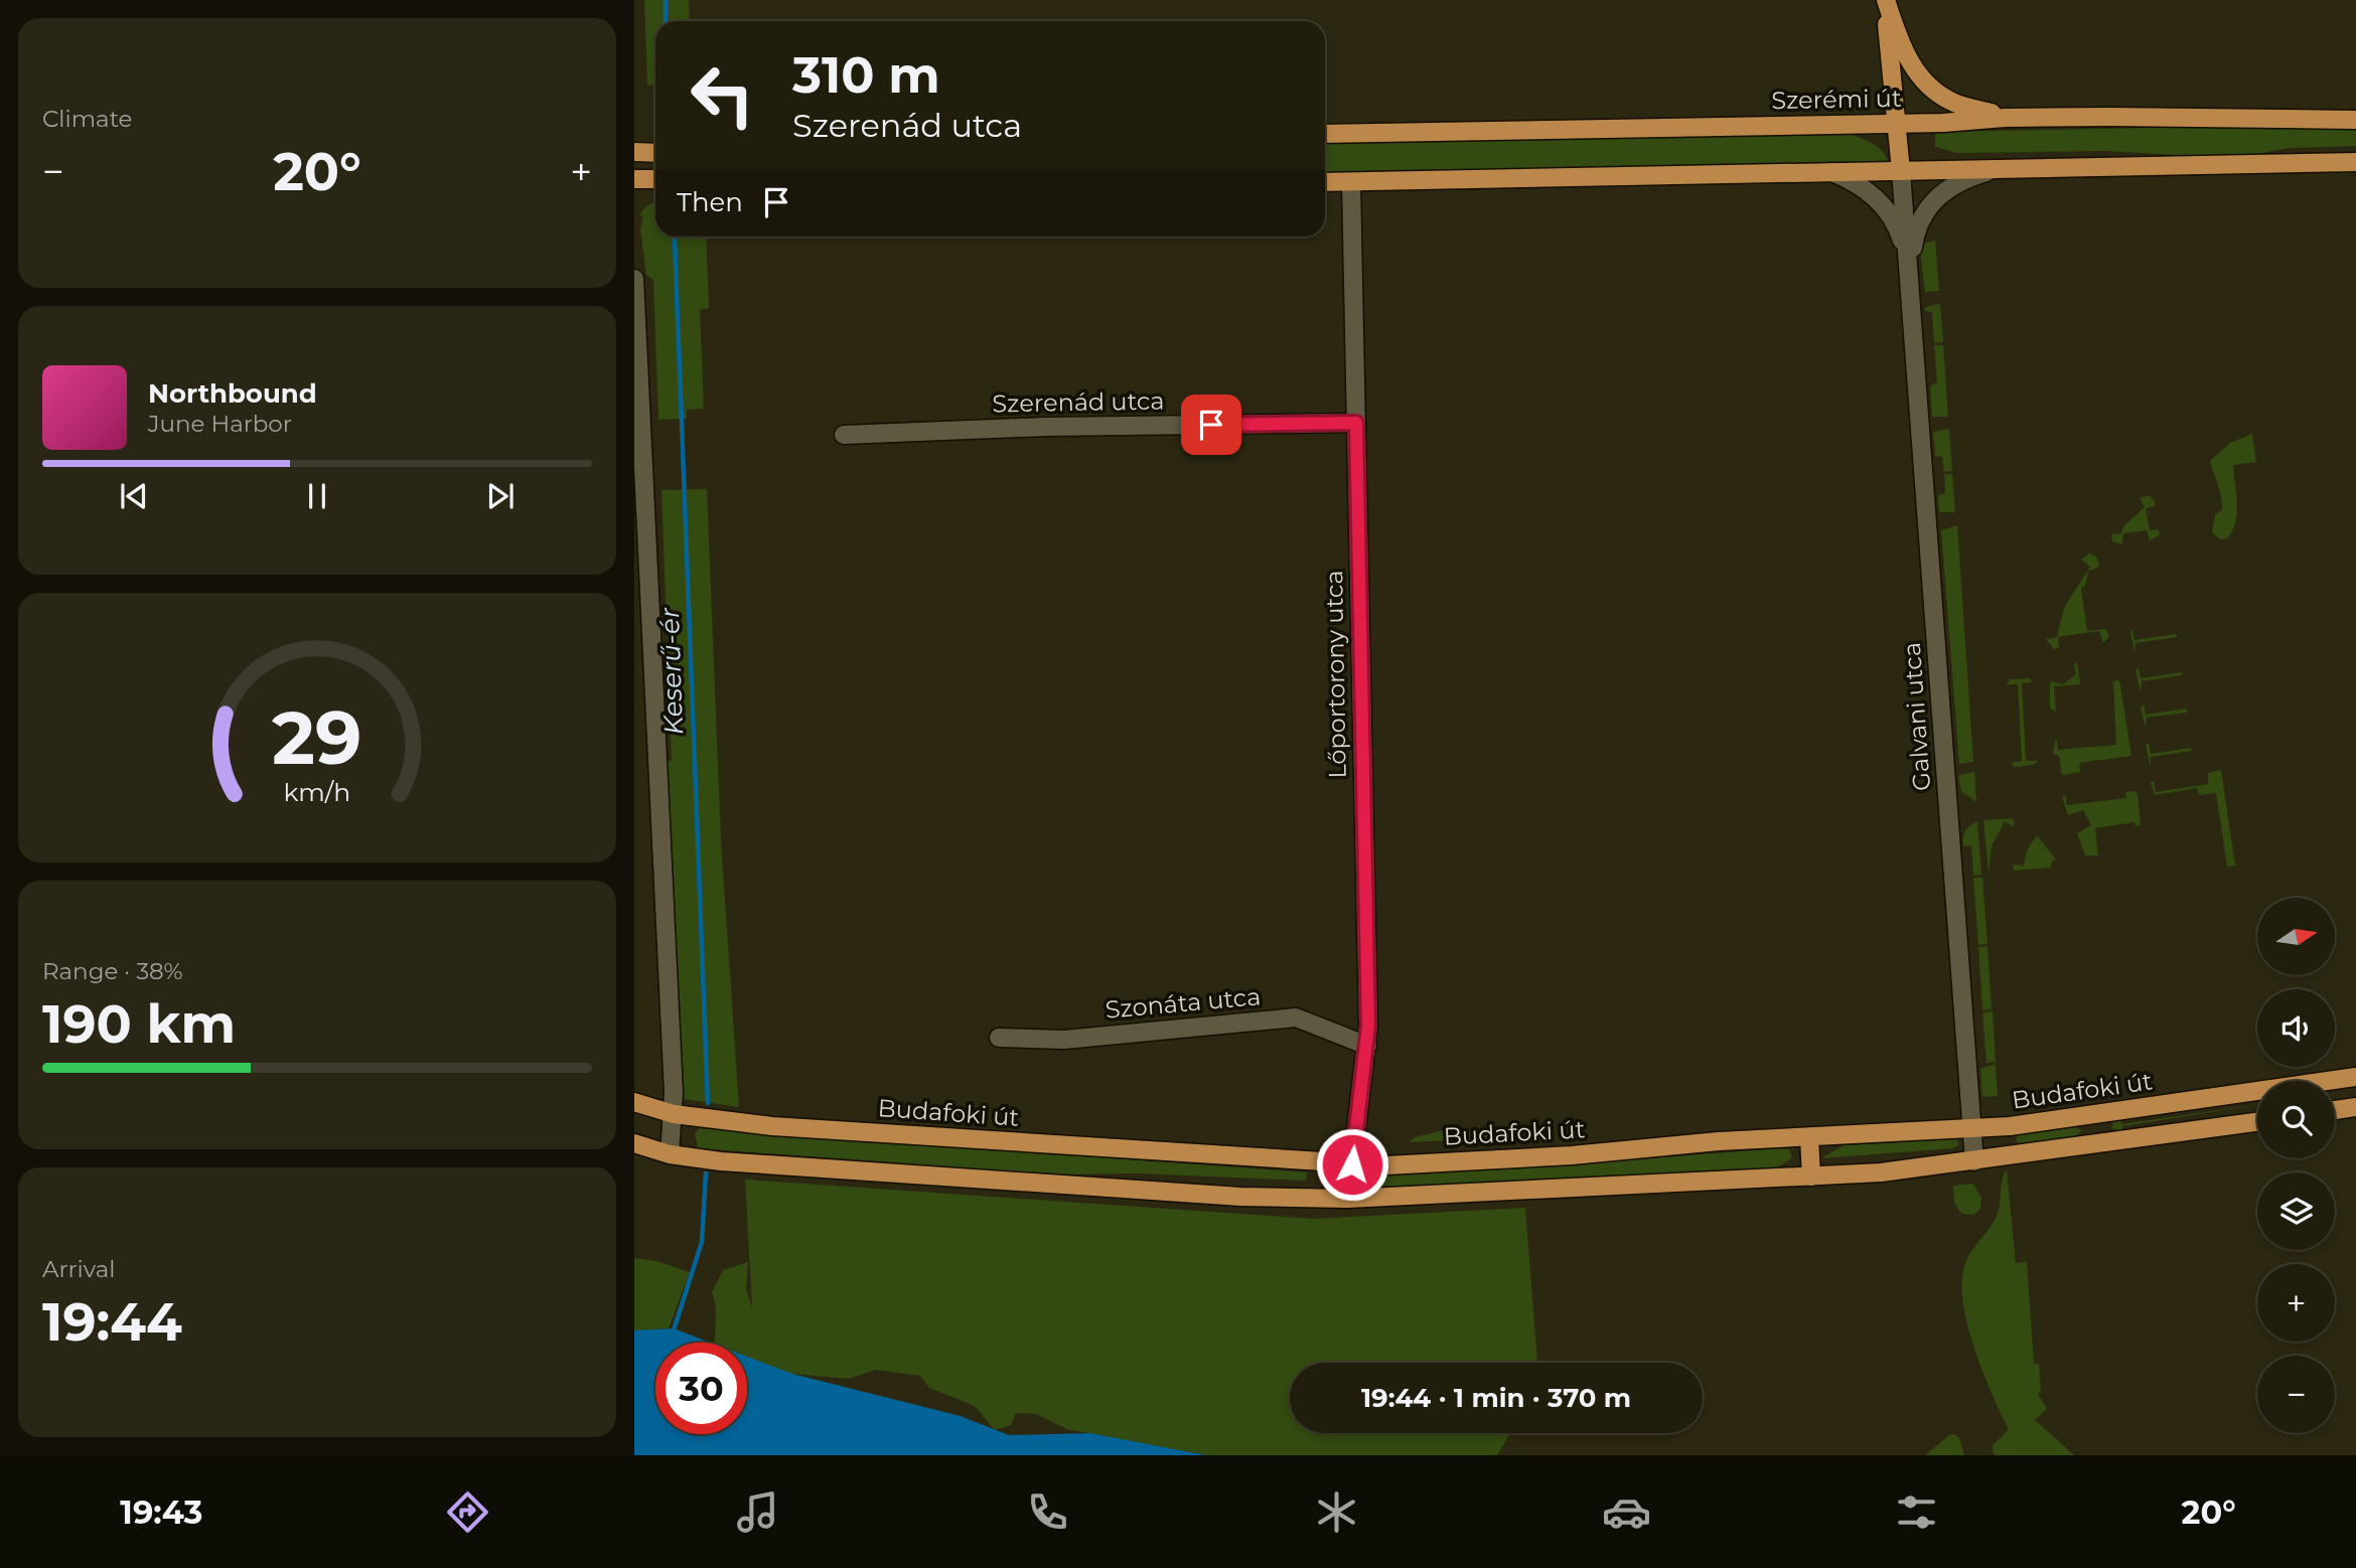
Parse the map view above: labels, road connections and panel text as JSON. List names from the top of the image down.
{
  "streets": {
    "main road": ["Szerémi út", "Galvani utca", "Budafoki út"],
    "street": ["Szerenád utca", "Lőportorony utca", "Szonáta utca"]
  },
  "crossings": [
    ["Szerémi út", "Galvani utca"],
    ["Szerenád utca", "Lőportorony utca"],
    ["Lőportorony utca", "Szonáta utca"],
    ["Lőportorony utca", "Budafoki út"],
    ["Galvani utca", "Budafoki út"]
  ],
  "water": ["Keserű-ér"],
  "north": "right",
  "page": {
    "tile": [
      "Climate",
      ["Range · 38%", "190 km"],
      ["Arrival", "19:44"]
    ],
    "turn": ["310 m", "Szerenád utca"],
    "heat": ["−", "20°", "+"],
    "then": "Then",
    "song": ["Northbound", "June Harbor"],
    "map_buttons": ["+", "−"],
    "limit": "30",
    "trip": "19:44 · 1 min · 370 m",
    "tabs": ["19:43", "20°"],
    "gauge": ["29", "km/h"]
  }
}
